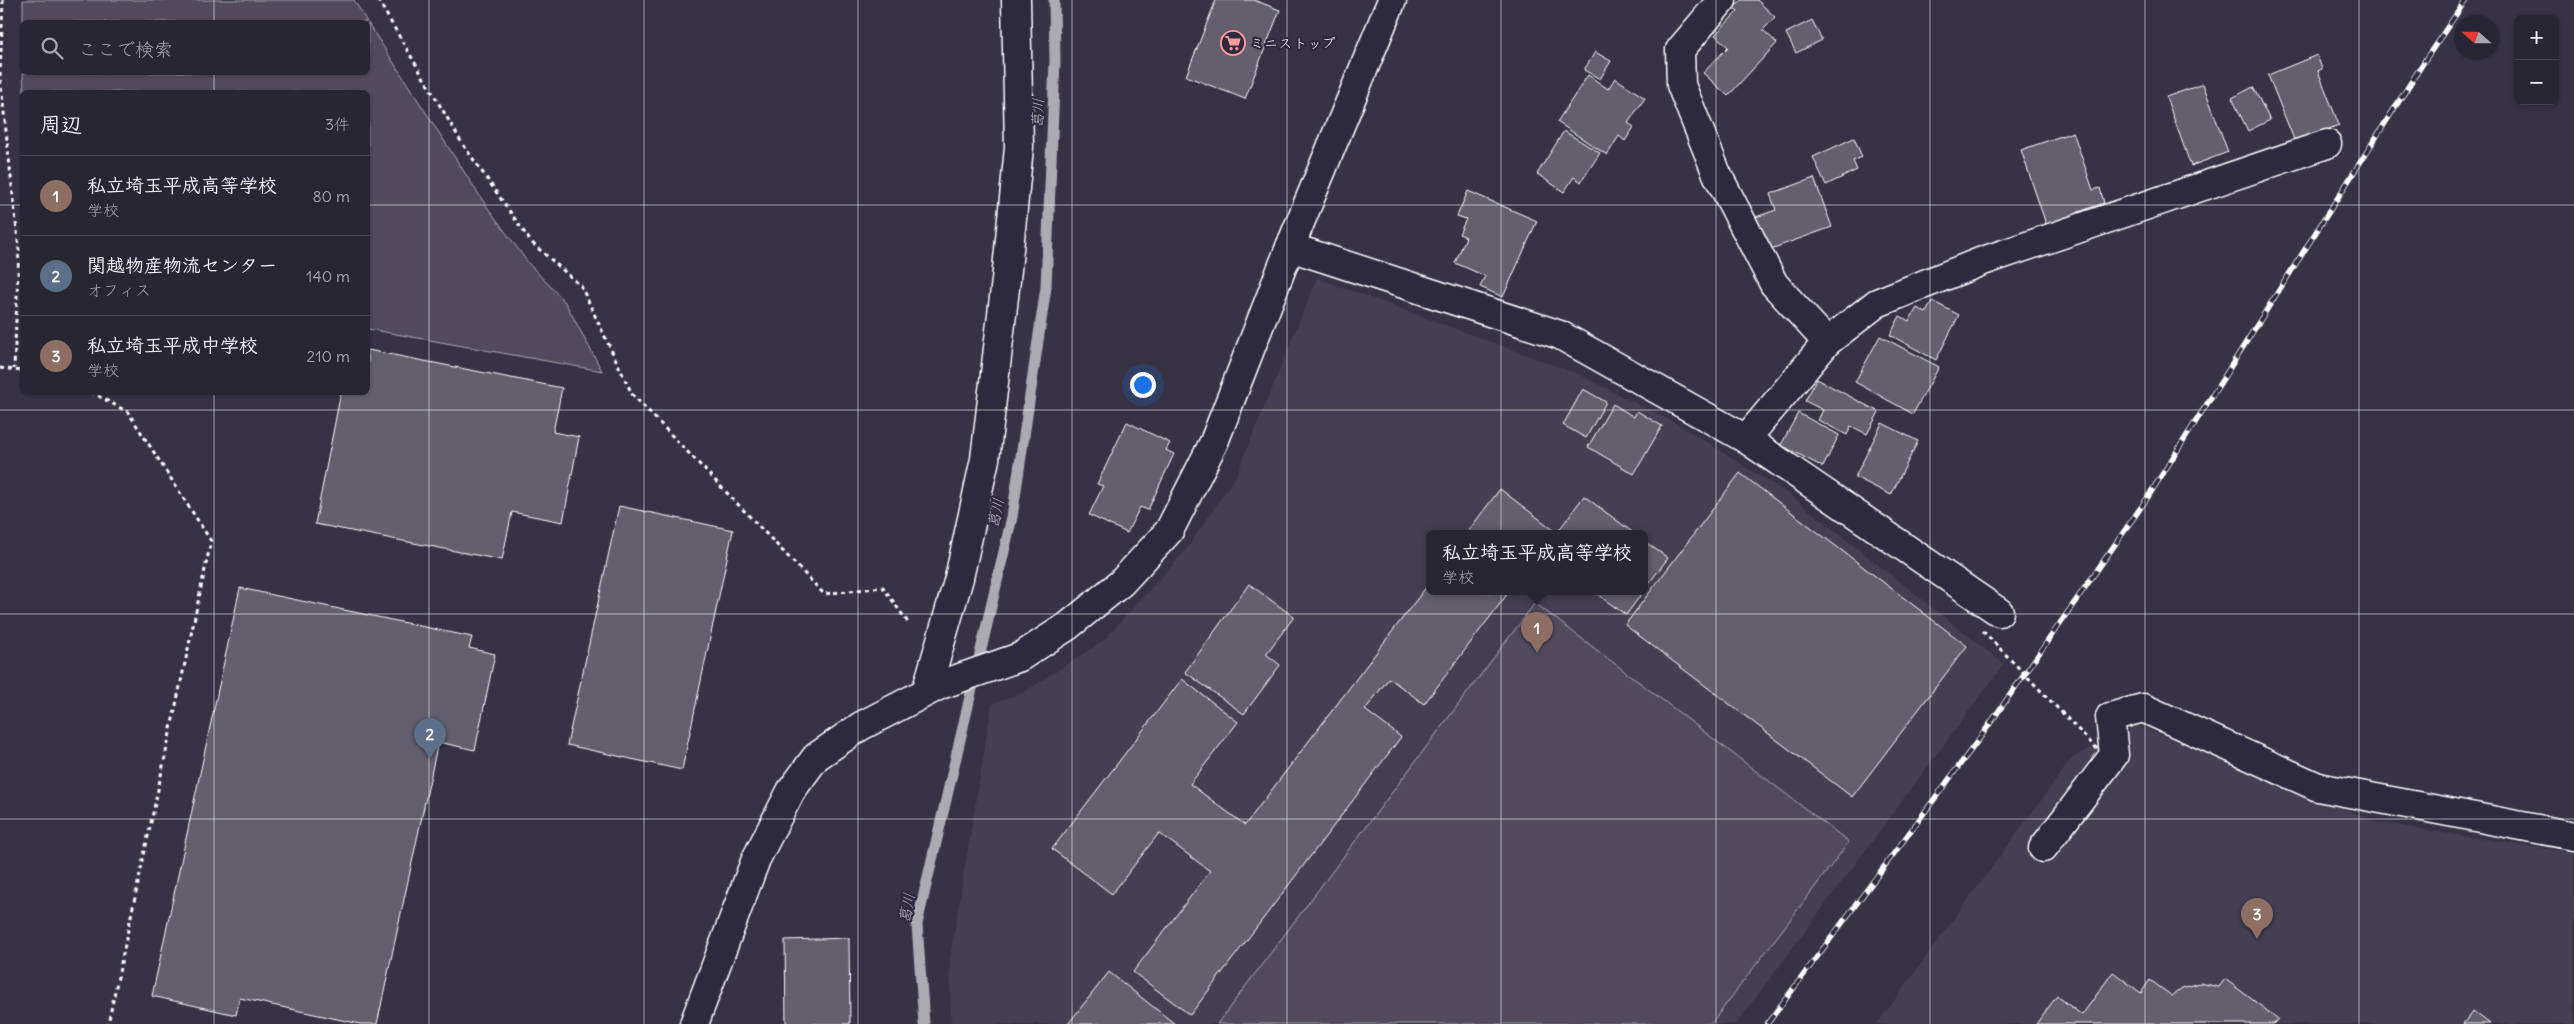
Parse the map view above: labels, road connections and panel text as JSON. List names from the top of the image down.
{
  "water": ["葛川"],
  "places": {
    "supermarket": ["ミニストップ"]
  },
  "north": "left",
  "page": {
    "map_buttons": ["+", "−"],
    "search": "ここで検索",
    "heading": ["周辺", "3件"],
    "list": [
      {
        "mark": "1",
        "name": "私立埼玉平成高等学校",
        "note": "学校",
        "value": "80 m"
      },
      {
        "mark": "2",
        "name": "関越物産物流センター",
        "note": "オフィス",
        "value": "140 m"
      },
      {
        "mark": "3",
        "name": "私立埼玉平成中学校",
        "note": "学校",
        "value": "210 m"
      }
    ],
    "popup": ["私立埼玉平成高等学校", "学校"],
    "pins": ["1", "2", "3"]
  }
}
